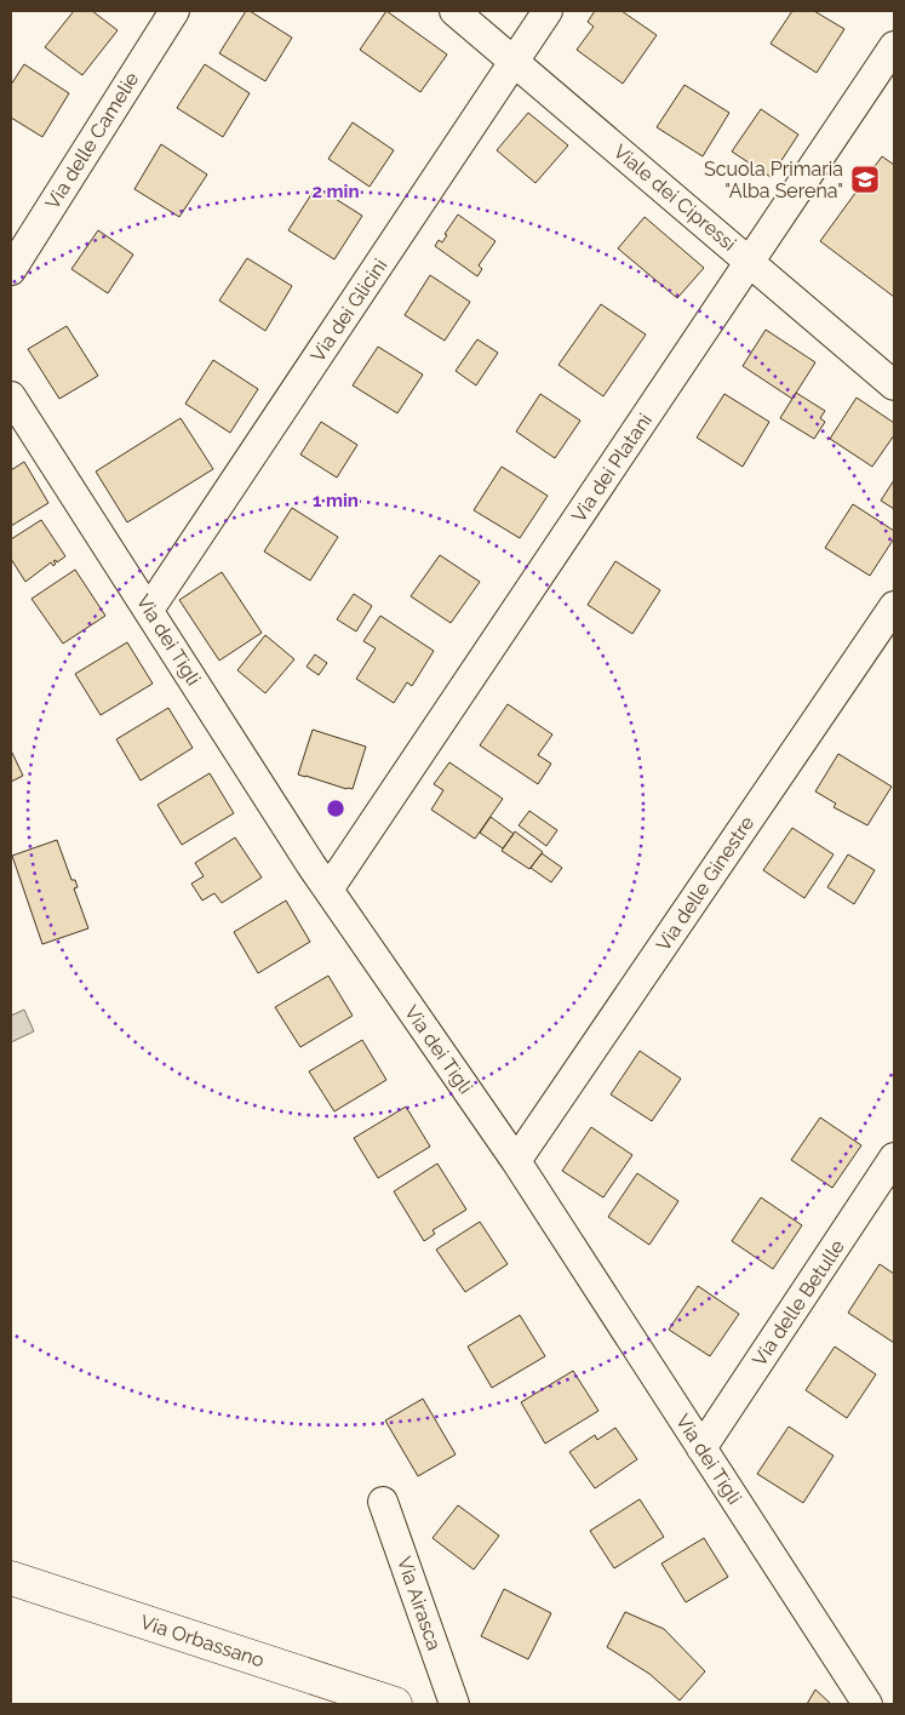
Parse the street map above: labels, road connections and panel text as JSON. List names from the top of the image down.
{
  "streets": {
    "main road": ["Via Orbassano"],
    "street": [
      "Via delle Camelie",
      "Viale dei Cipressi",
      "Via dei Glicini",
      "Via dei Platani",
      "Via dei Tigli",
      "Via delle Ginestre",
      "Via delle Betulle",
      "Via Airasca"
    ]
  },
  "crossings": [
    ["Viale dei Cipressi", "Via dei Glicini"],
    ["Viale dei Cipressi", "Via dei Platani"],
    ["Via dei Glicini", "Via dei Tigli"],
    ["Via dei Platani", "Via dei Tigli"],
    ["Via dei Tigli", "Via delle Ginestre"],
    ["Via dei Tigli", "Via delle Betulle"]
  ],
  "places": {
    "school or university": ["Scuola Primaria \"Alba Serena\""]
  },
  "rings": ["2 min", "1 min"]
}
